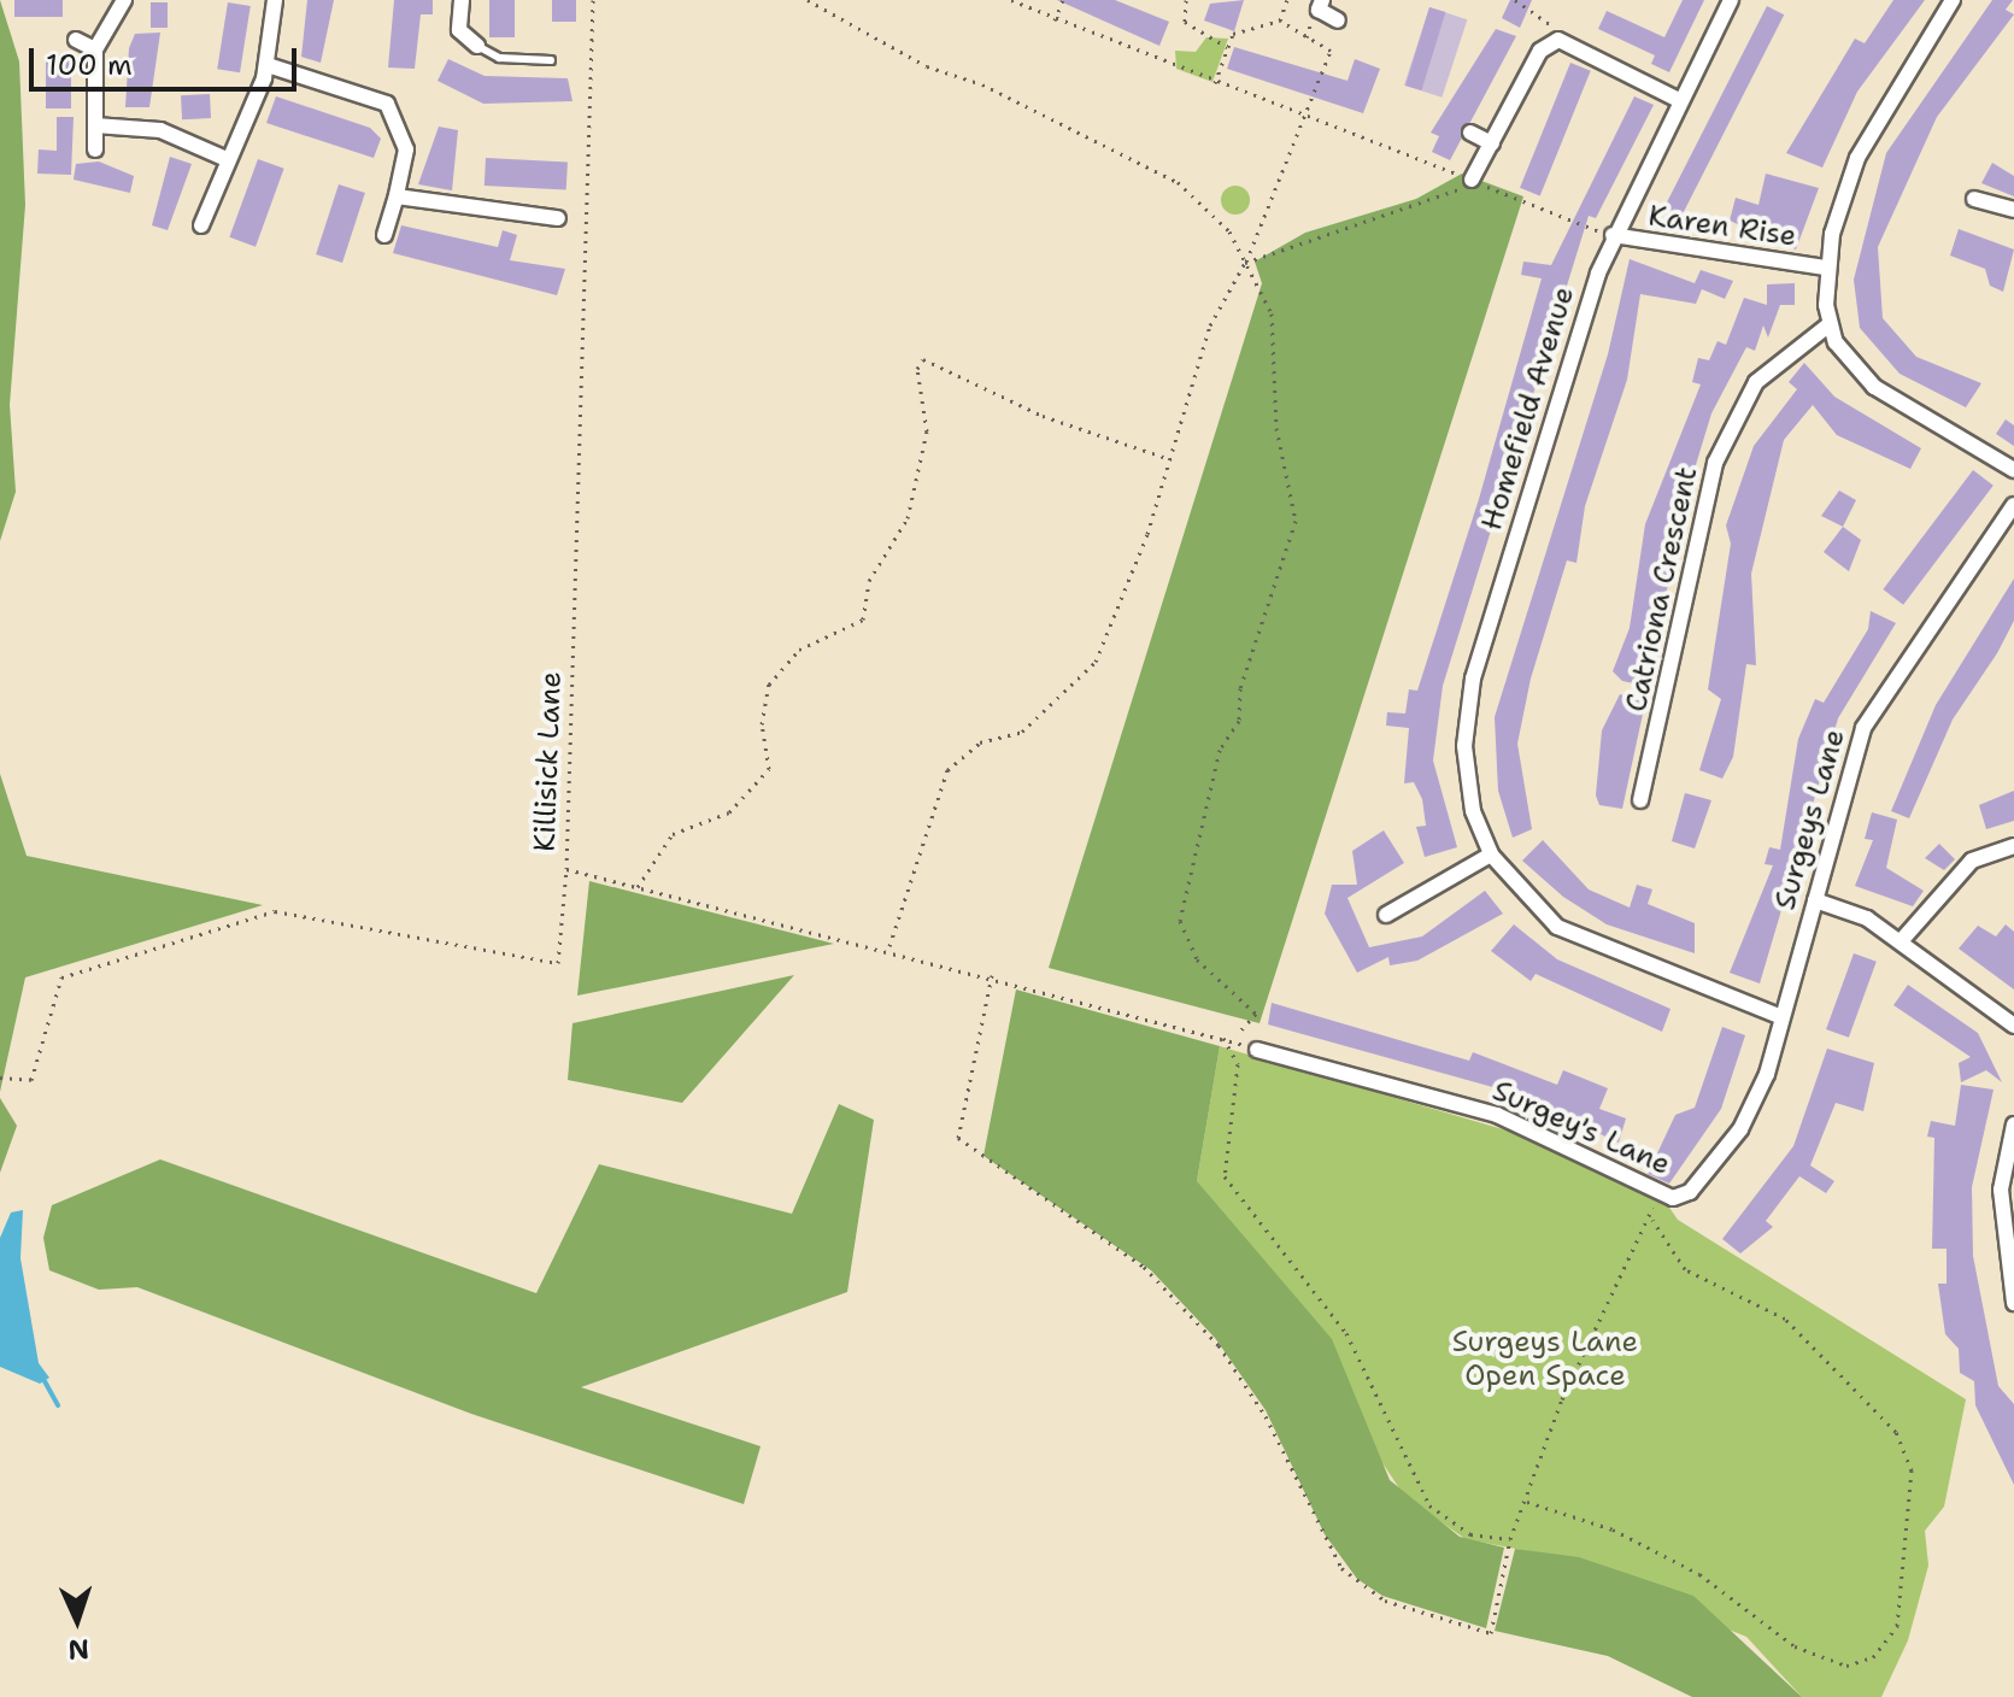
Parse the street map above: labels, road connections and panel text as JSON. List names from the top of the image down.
{
  "streets": {
    "street": [
      "Karen Rise",
      "Homefield Avenue",
      "Catriona Crescent",
      "Surgeys Lane",
      "Surgey's Lane"
    ],
    "path": ["Killisick Lane"]
  },
  "crossings": [
    ["Karen Rise", "Homefield Avenue"],
    ["Homefield Avenue", "Surgeys Lane"],
    ["Homefield Avenue", "Surgey's Lane"],
    ["Killisick Lane", "Surgey's Lane"],
    ["Surgeys Lane", "Surgey's Lane"]
  ],
  "parks": ["Surgeys Lane Open Space"],
  "scale_bar": "100 m",
  "north": "bottom"
}
